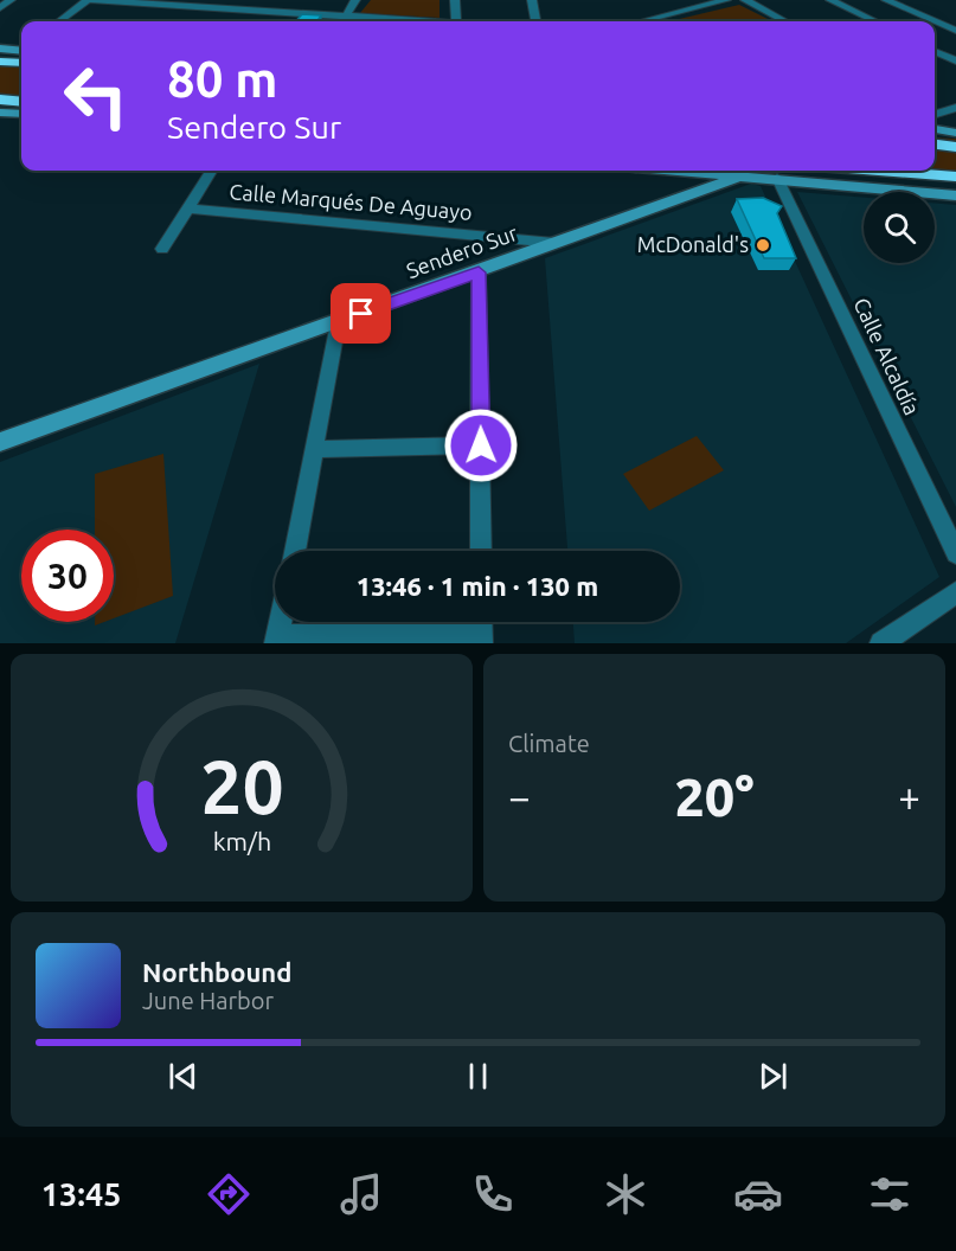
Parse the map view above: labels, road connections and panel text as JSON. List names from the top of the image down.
{
  "streets": {
    "street": ["Calle Marqués De Aguayo", "Sendero Sur", "Calle Alcaldía"]
  },
  "crossings": [
    ["Calle Marqués De Aguayo", "Sendero Sur"]
  ],
  "places": ["McDonald's"],
  "page": {
    "turn": ["80 m", "Sendero Sur"],
    "limit": "30",
    "trip": "13:46 · 1 min · 130 m",
    "tile": "Climate",
    "heat": ["−", "20°", "+"],
    "song": ["Northbound", "June Harbor"],
    "tabs": "13:45",
    "gauge": ["20", "km/h"]
  }
}
